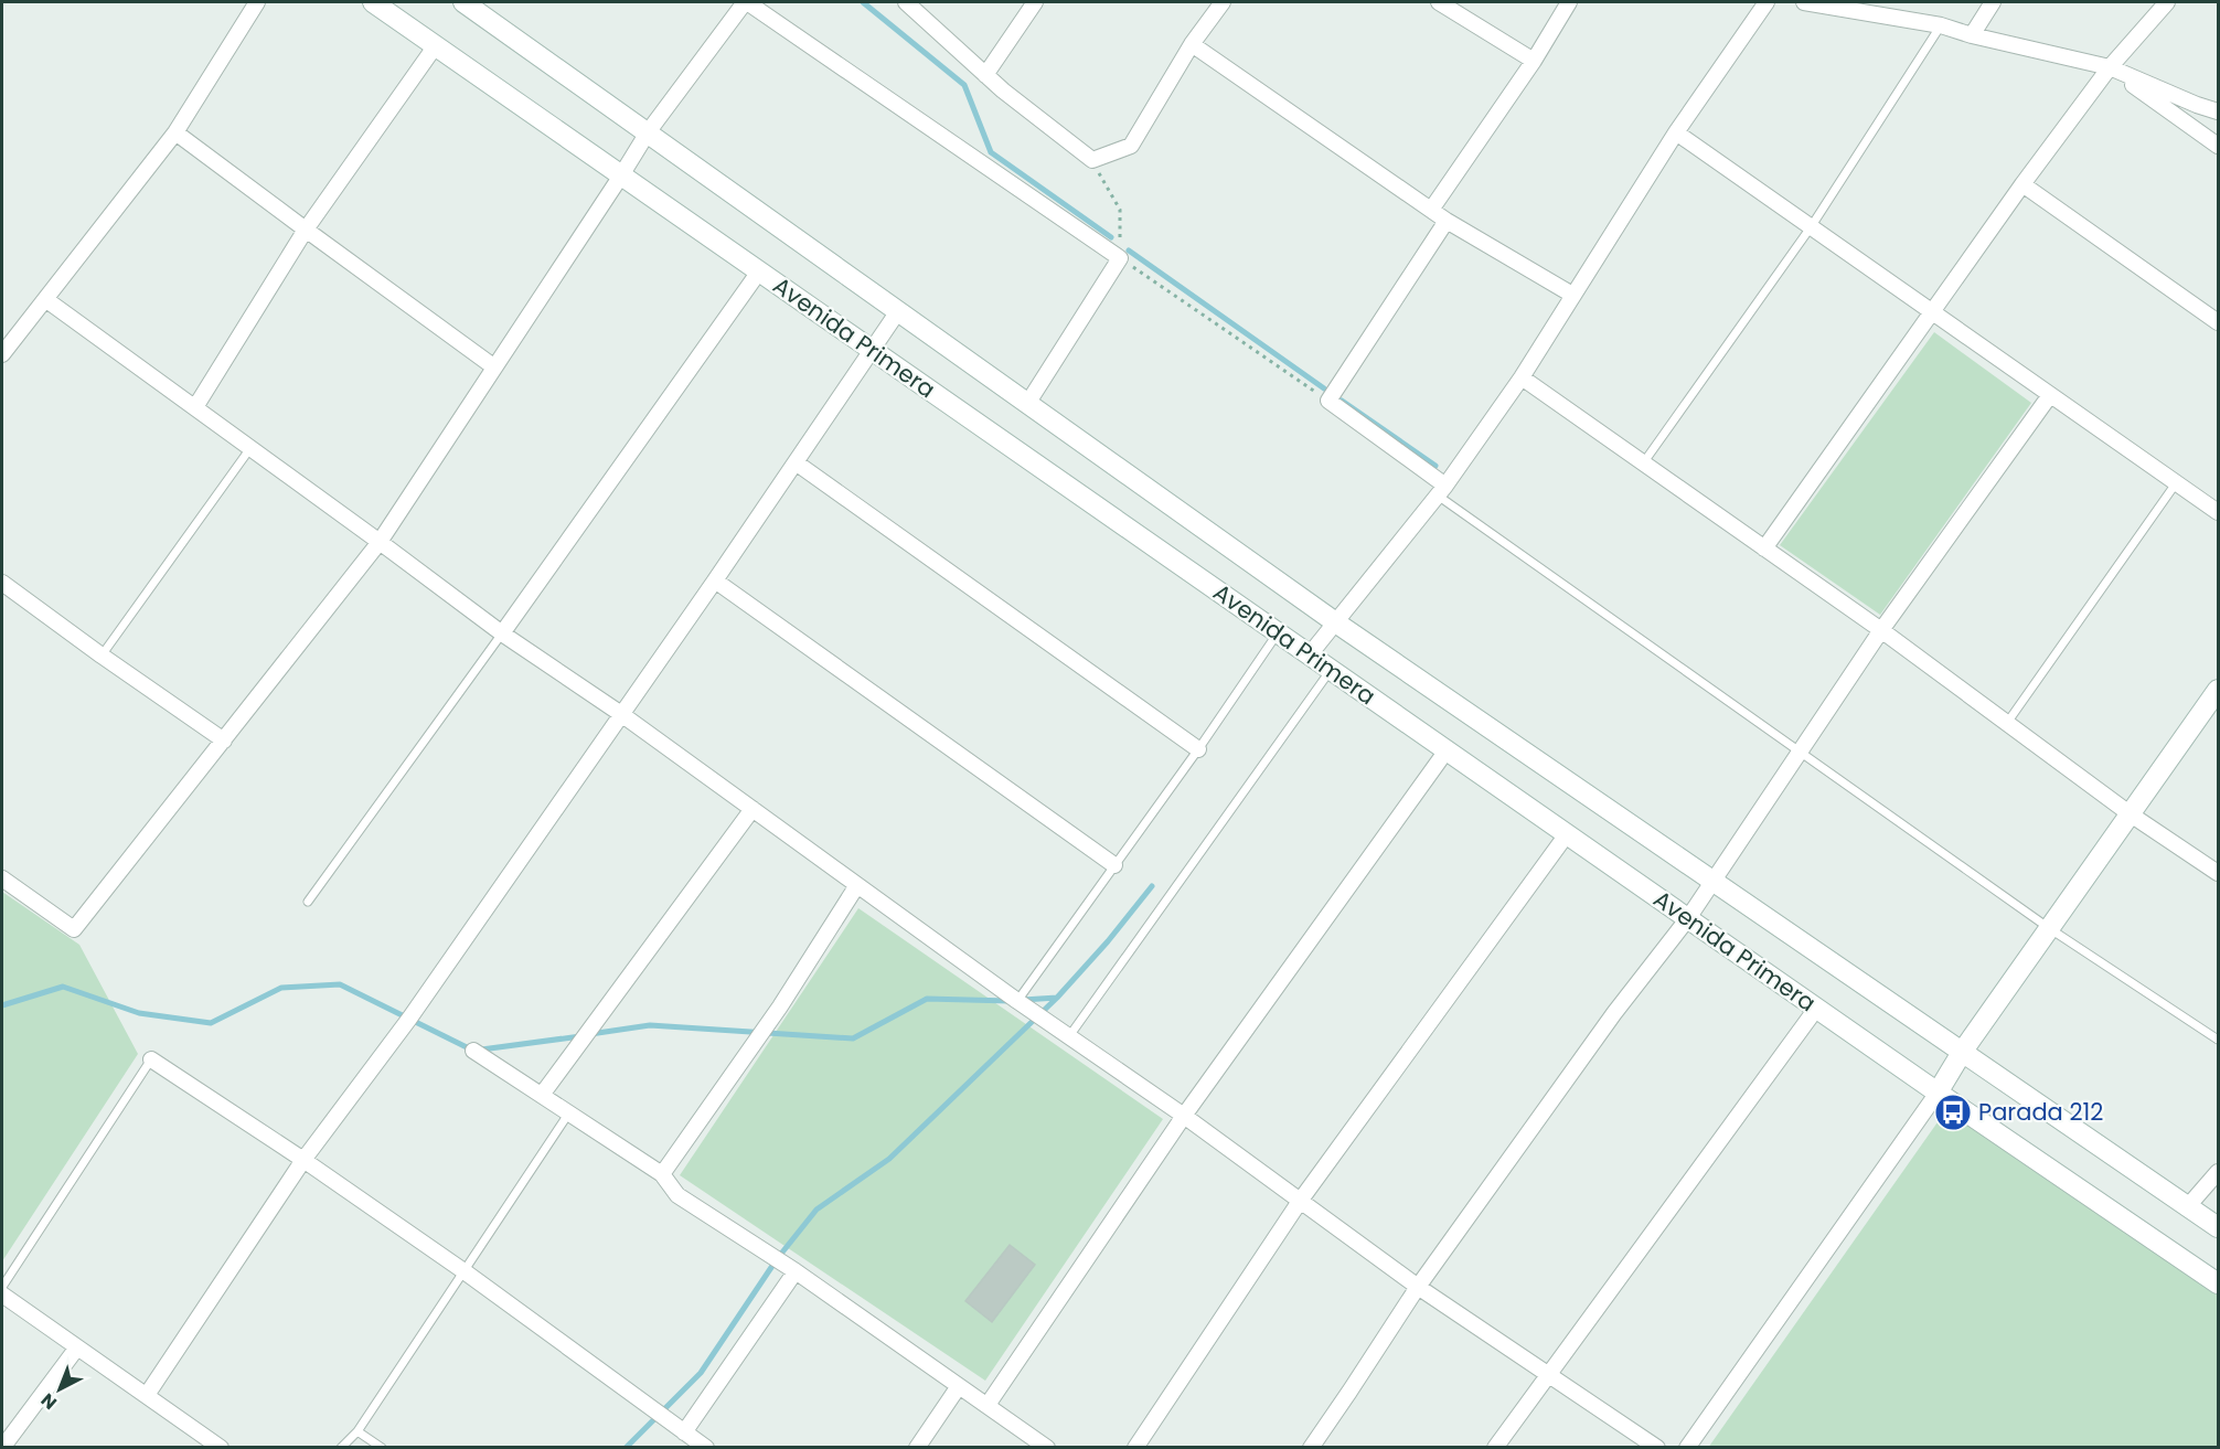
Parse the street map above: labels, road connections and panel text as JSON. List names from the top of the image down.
{
  "streets": {
    "main road": ["Avenida Primera"]
  },
  "places": {
    "bus stop": ["Parada 212"]
  },
  "north": "bottom left"
}
